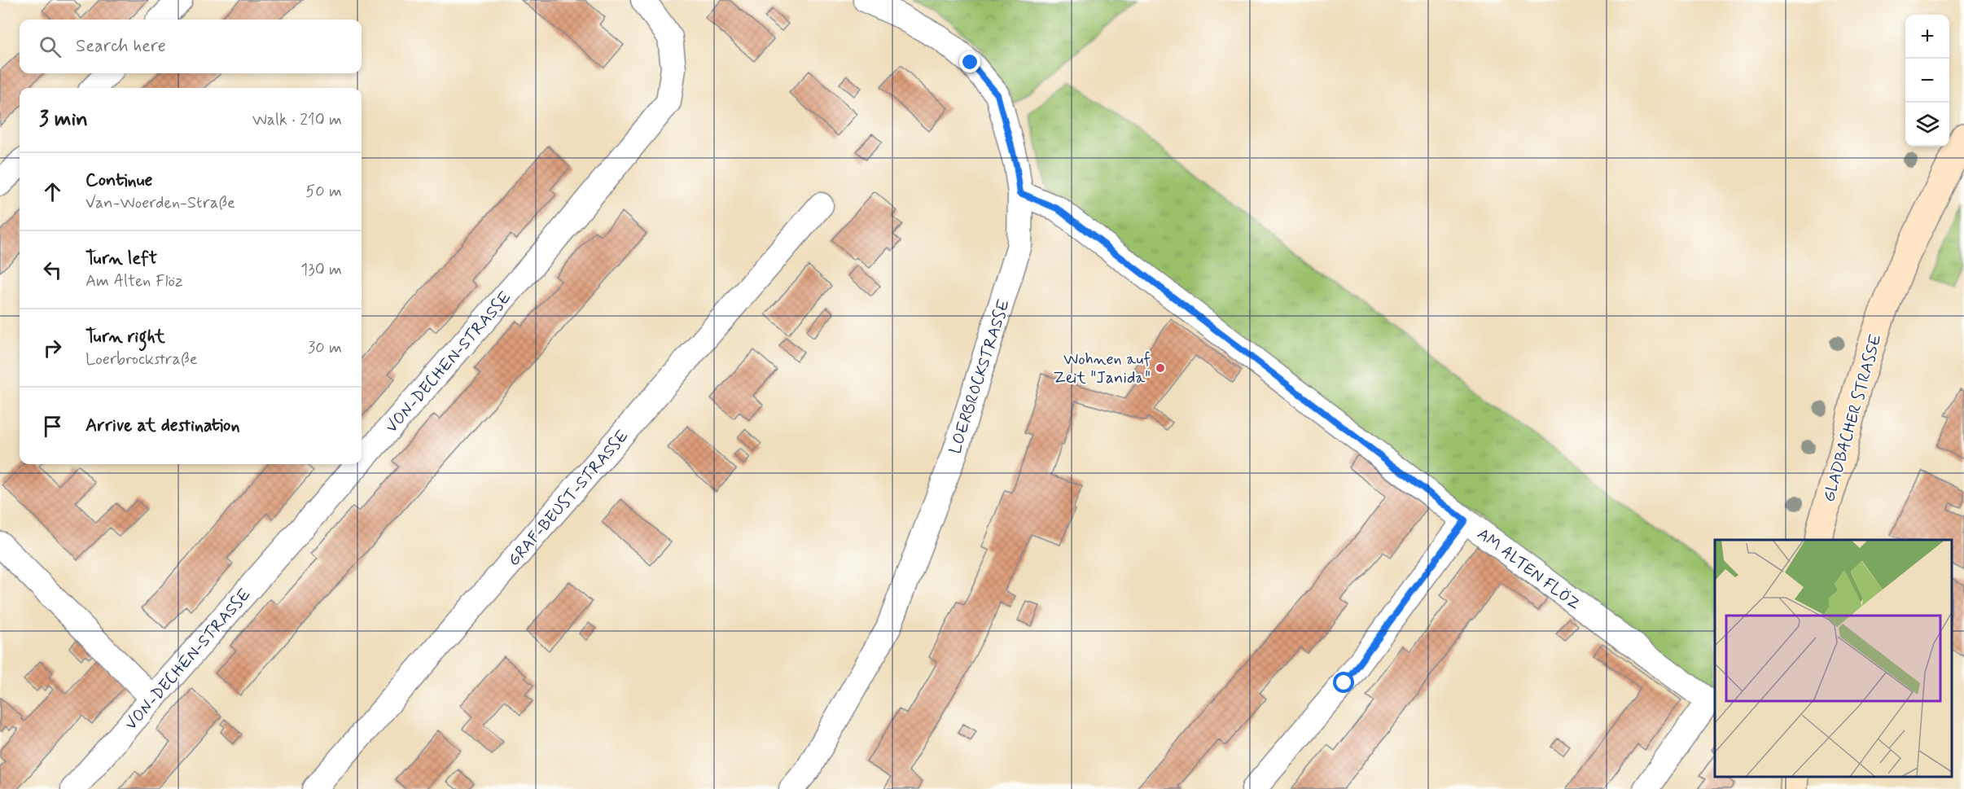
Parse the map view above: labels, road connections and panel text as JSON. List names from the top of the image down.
{
  "streets": {
    "main road": ["GLADBACHER STRASSE"],
    "street": [
      "VON-DECHEN-STRASSE",
      "LOERBROCKSTRASSE",
      "GRAF-BEUST-STRASSE",
      "AM ALTEN FLÖZ"
    ]
  },
  "crossings": [
    ["LOERBROCKSTRASSE", "AM ALTEN FLÖZ"]
  ],
  "places": ["Wohnen auf Zeit \"Janida\""],
  "page": {
    "map_buttons": ["+", "−"],
    "search": "Search here",
    "heading": ["3 min", "Walk · 210 m"],
    "list": [
      ["Continue", "Van-Woerden-Straße", "50 m"],
      ["Turn left", "Am Alten Flöz", "130 m"],
      ["Turn right", "Loerbrockstraße", "30 m"],
      "Arrive at destination"
    ]
  }
}
